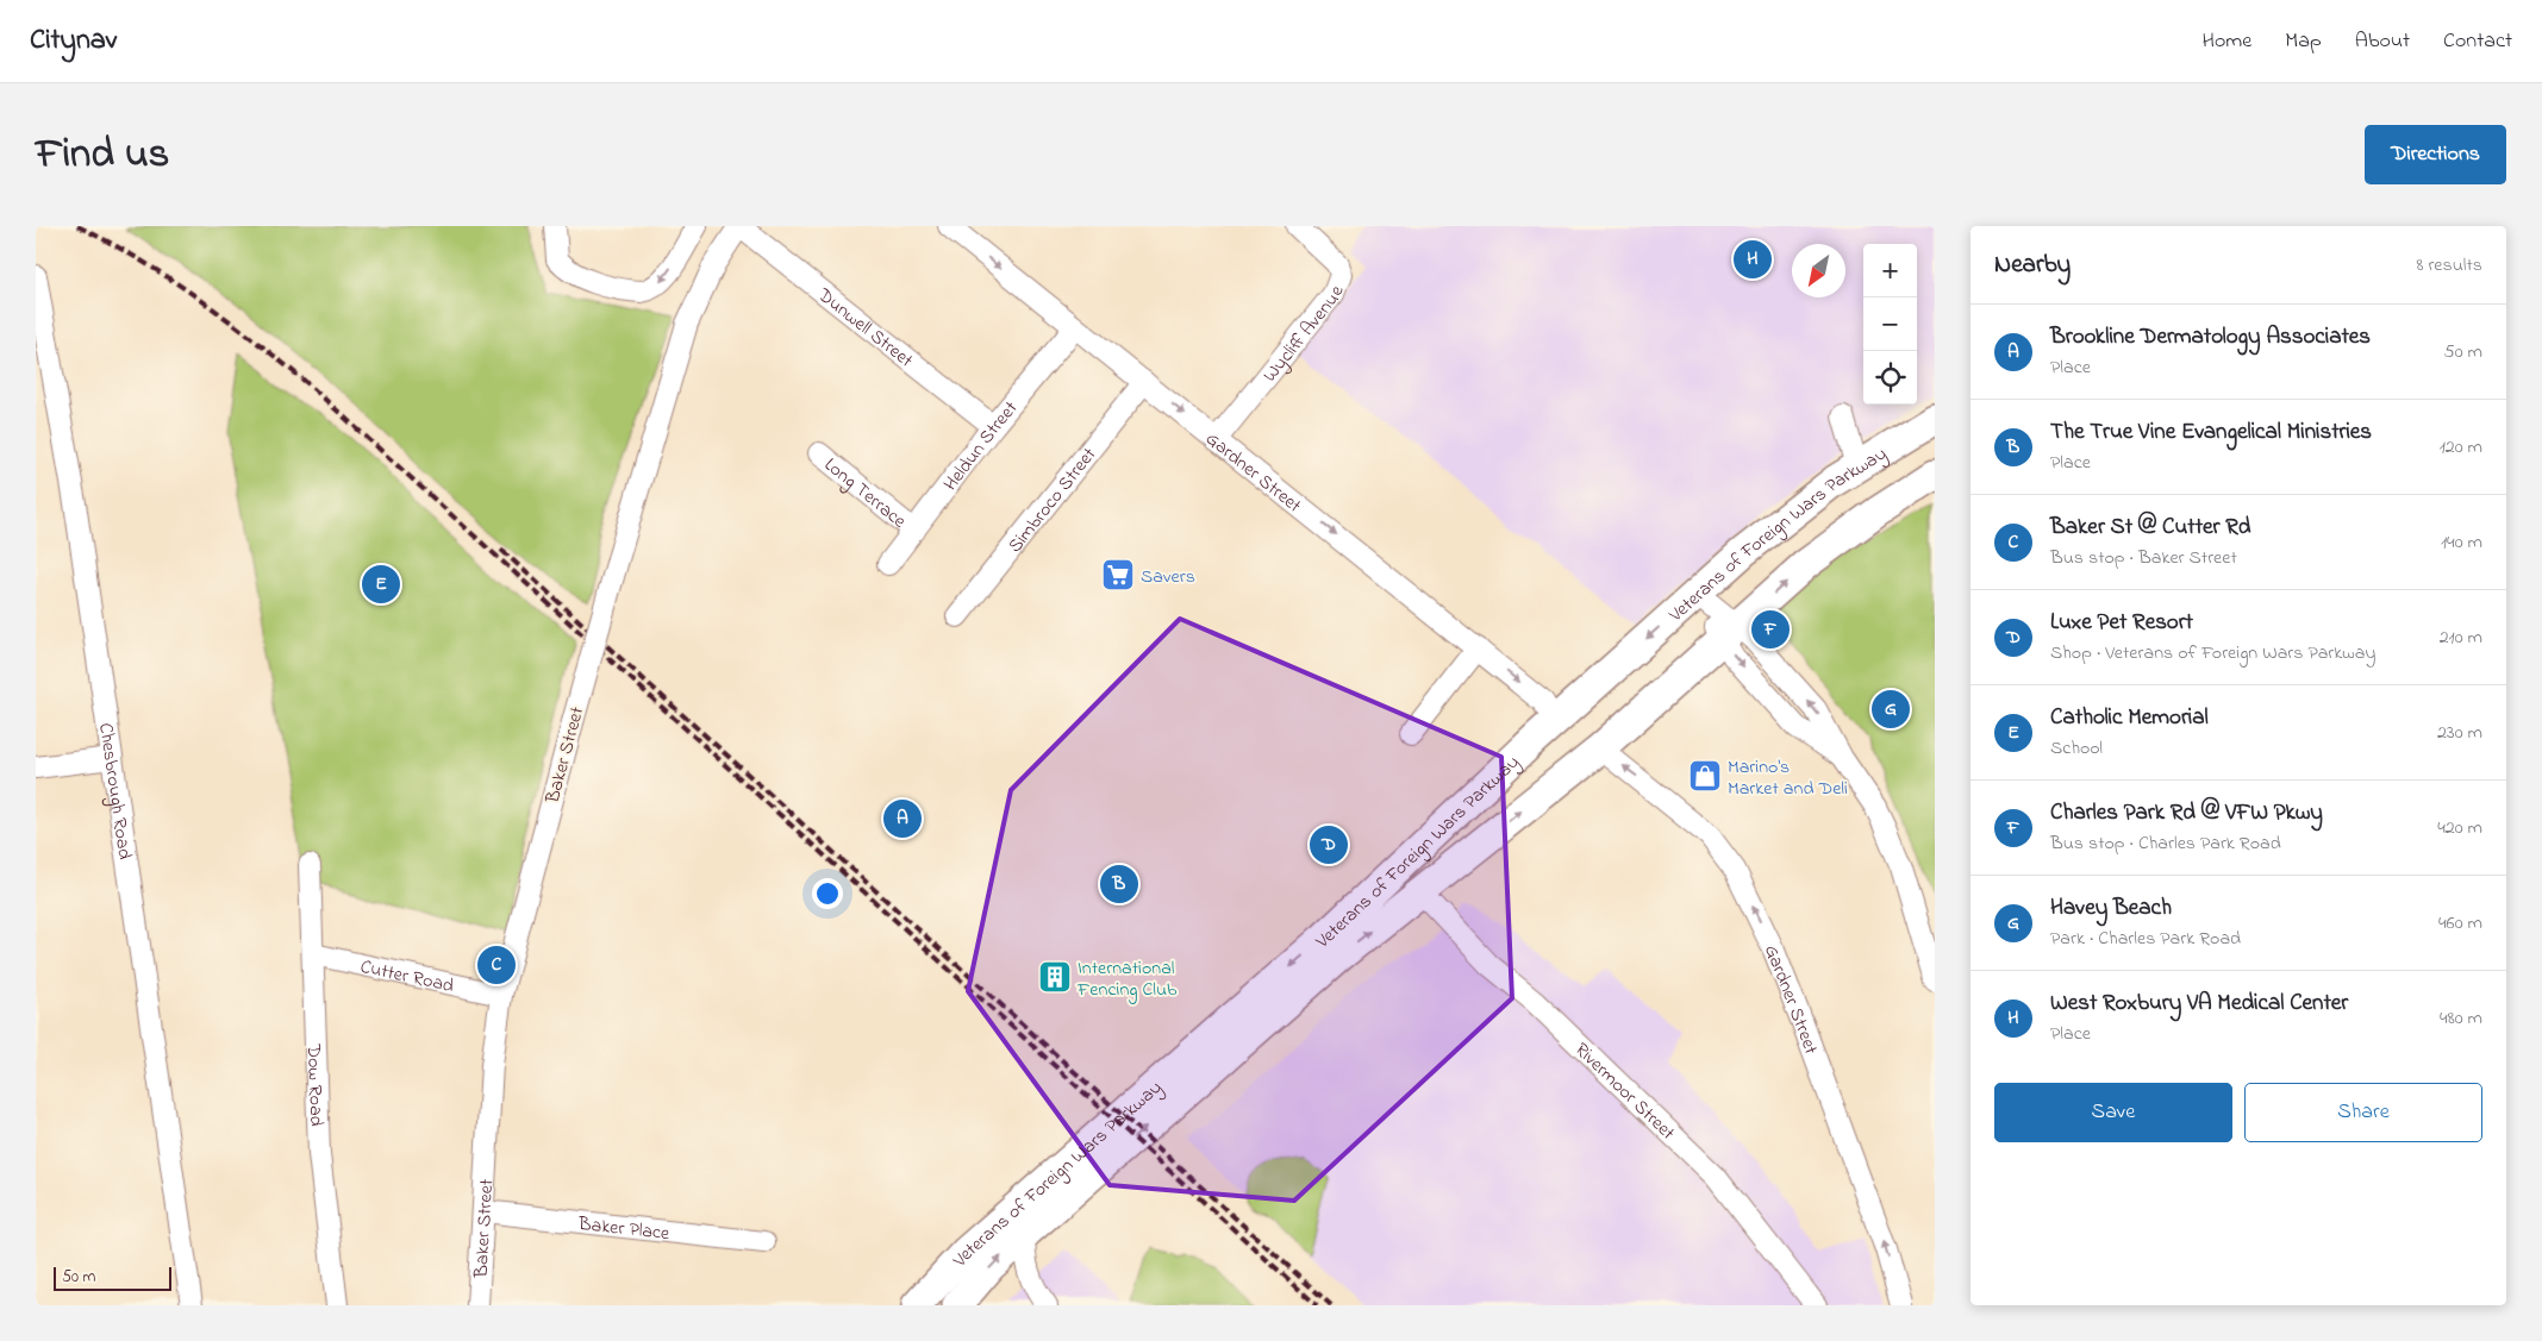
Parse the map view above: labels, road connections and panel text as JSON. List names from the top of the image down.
{
  "streets": {
    "highway": ["Veterans of Foreign Wars Parkway"],
    "street": [
      "Dunwell Street",
      "Wycliff Avenue",
      "Heldun Street",
      "Gardner Street",
      "Long Terrace",
      "Simbroco Street",
      "Baker Street",
      "Chesbrough Road",
      "Cutter Road",
      "Dow Road",
      "Rivermoor Street",
      "Baker Place"
    ]
  },
  "crossings": [
    ["Dunwell Street", "Heldun Street"],
    ["Dunwell Street", "Baker Street"],
    ["Wycliff Avenue", "Gardner Street"],
    ["Heldun Street", "Gardner Street"],
    ["Heldun Street", "Long Terrace"],
    ["Gardner Street", "Simbroco Street"],
    ["Gardner Street", "Veterans of Foreign Wars Parkway"],
    ["Veterans of Foreign Wars Parkway", "Rivermoor Street"],
    ["Baker Street", "Cutter Road"],
    ["Baker Street", "Baker Place"],
    ["Cutter Road", "Dow Road"]
  ],
  "places": {
    "supermarket": ["Savers"],
    "shop": ["Marino's Market and Deli"],
    "building": ["International Fencing Club"]
  },
  "scale_bar": "50 m",
  "north": "bottom left",
  "page": {
    "header": "Citynav",
    "nav": [
      "Home",
      "Map",
      "About",
      "Contact"
    ],
    "title": "Find us",
    "buttons": [
      "Directions",
      ["Save", "Share"]
    ],
    "heading": ["Nearby", "8 results"],
    "pins": [
      "H",
      "E",
      "F",
      "G",
      "A",
      "D",
      "B",
      "C"
    ],
    "map_buttons": ["+", "−"],
    "list": [
      {
        "mark": "A",
        "name": "Brookline Dermatology Associates",
        "note": "Place",
        "value": "50 m"
      },
      {
        "mark": "B",
        "name": "The True Vine Evangelical Ministries",
        "note": "Place",
        "value": "120 m"
      },
      {
        "mark": "C",
        "name": "Baker St @ Cutter Rd",
        "note": "Bus stop · Baker Street",
        "value": "140 m"
      },
      {
        "mark": "D",
        "name": "Luxe Pet Resort",
        "note": "Shop · Veterans of Foreign Wars Parkway",
        "value": "210 m"
      },
      {
        "mark": "E",
        "name": "Catholic Memorial",
        "note": "School",
        "value": "230 m"
      },
      {
        "mark": "F",
        "name": "Charles Park Rd @ VFW Pkwy",
        "note": "Bus stop · Charles Park Road",
        "value": "420 m"
      },
      {
        "mark": "G",
        "name": "Havey Beach",
        "note": "Park · Charles Park Road",
        "value": "460 m"
      },
      {
        "mark": "H",
        "name": "West Roxbury VA Medical Center",
        "note": "Place",
        "value": "480 m"
      }
    ],
    "scale": "50 m"
  }
}
